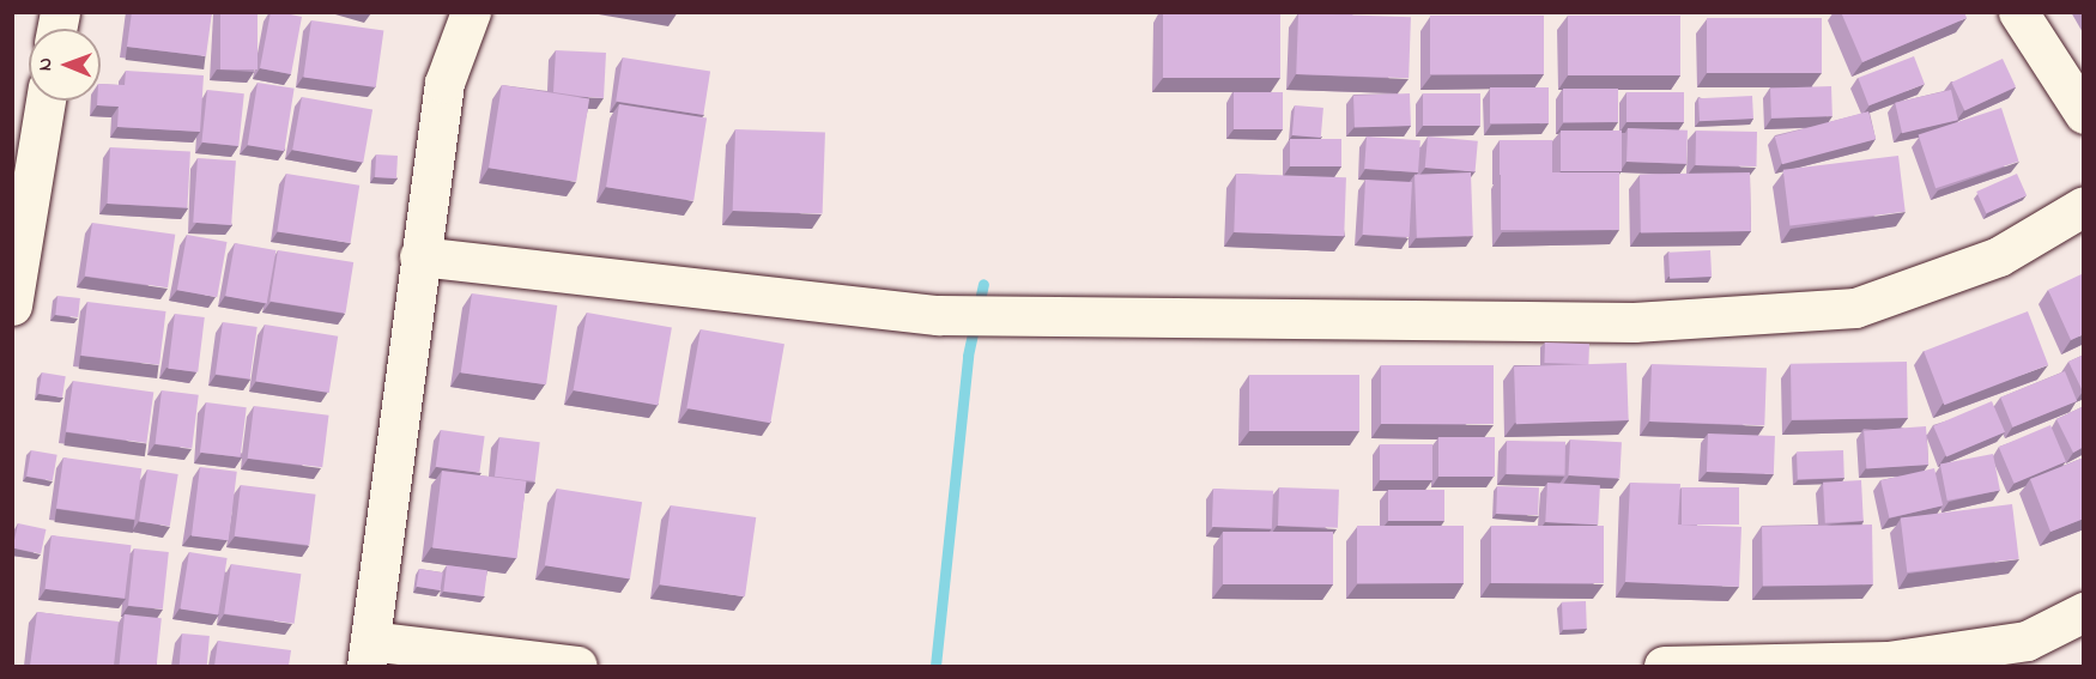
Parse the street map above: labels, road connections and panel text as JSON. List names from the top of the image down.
{
  "north": "left"
}
